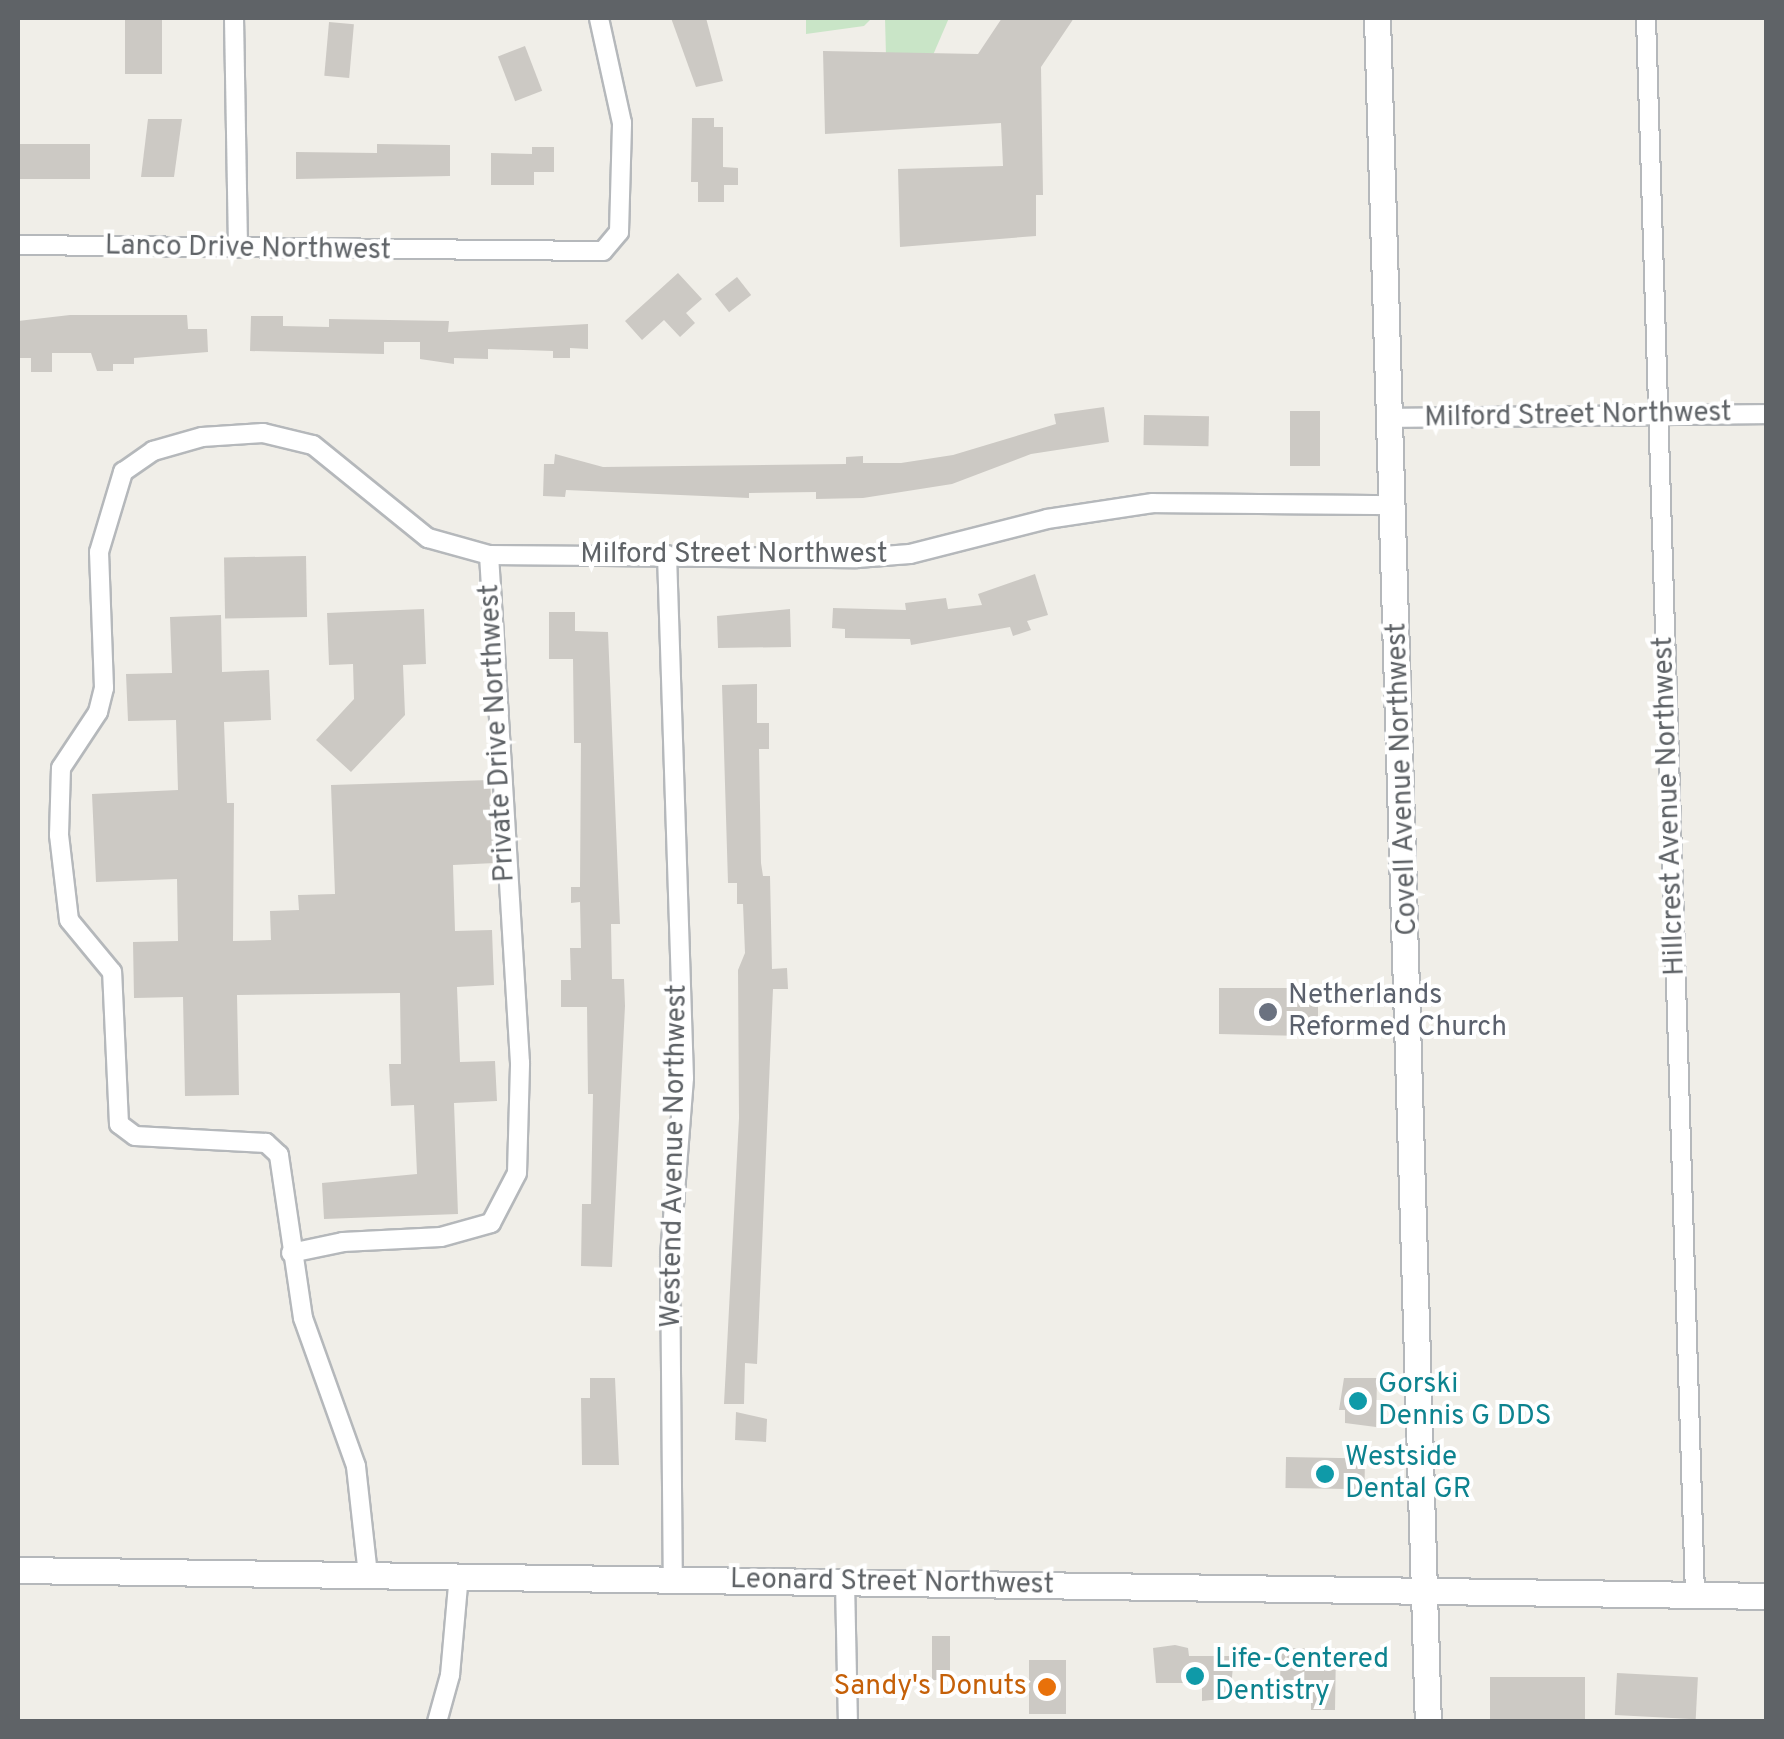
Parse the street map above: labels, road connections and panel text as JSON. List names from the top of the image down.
{
  "streets": {
    "main road": ["Covell Avenue Northwest", "Leonard Street Northwest"],
    "street": [
      "Lanco Drive Northwest",
      "Milford Street Northwest",
      "Private Drive Northwest",
      "Hillcrest Avenue Northwest",
      "Westend Avenue Northwest"
    ]
  },
  "crossings": [
    ["Milford Street Northwest", "Private Drive Northwest"],
    ["Milford Street Northwest", "Covell Avenue Northwest"],
    ["Milford Street Northwest", "Hillcrest Avenue Northwest"],
    ["Milford Street Northwest", "Westend Avenue Northwest"],
    ["Private Drive Northwest", "Leonard Street Northwest"],
    ["Covell Avenue Northwest", "Leonard Street Northwest"],
    ["Hillcrest Avenue Northwest", "Leonard Street Northwest"],
    ["Westend Avenue Northwest", "Leonard Street Northwest"]
  ],
  "places": [
    "Netherlands Reformed Church",
    "Gorski Dennis G DDS",
    "Westside Dental GR",
    "Life-Centered Dentistry",
    "Sandy's Donuts"
  ]
}
